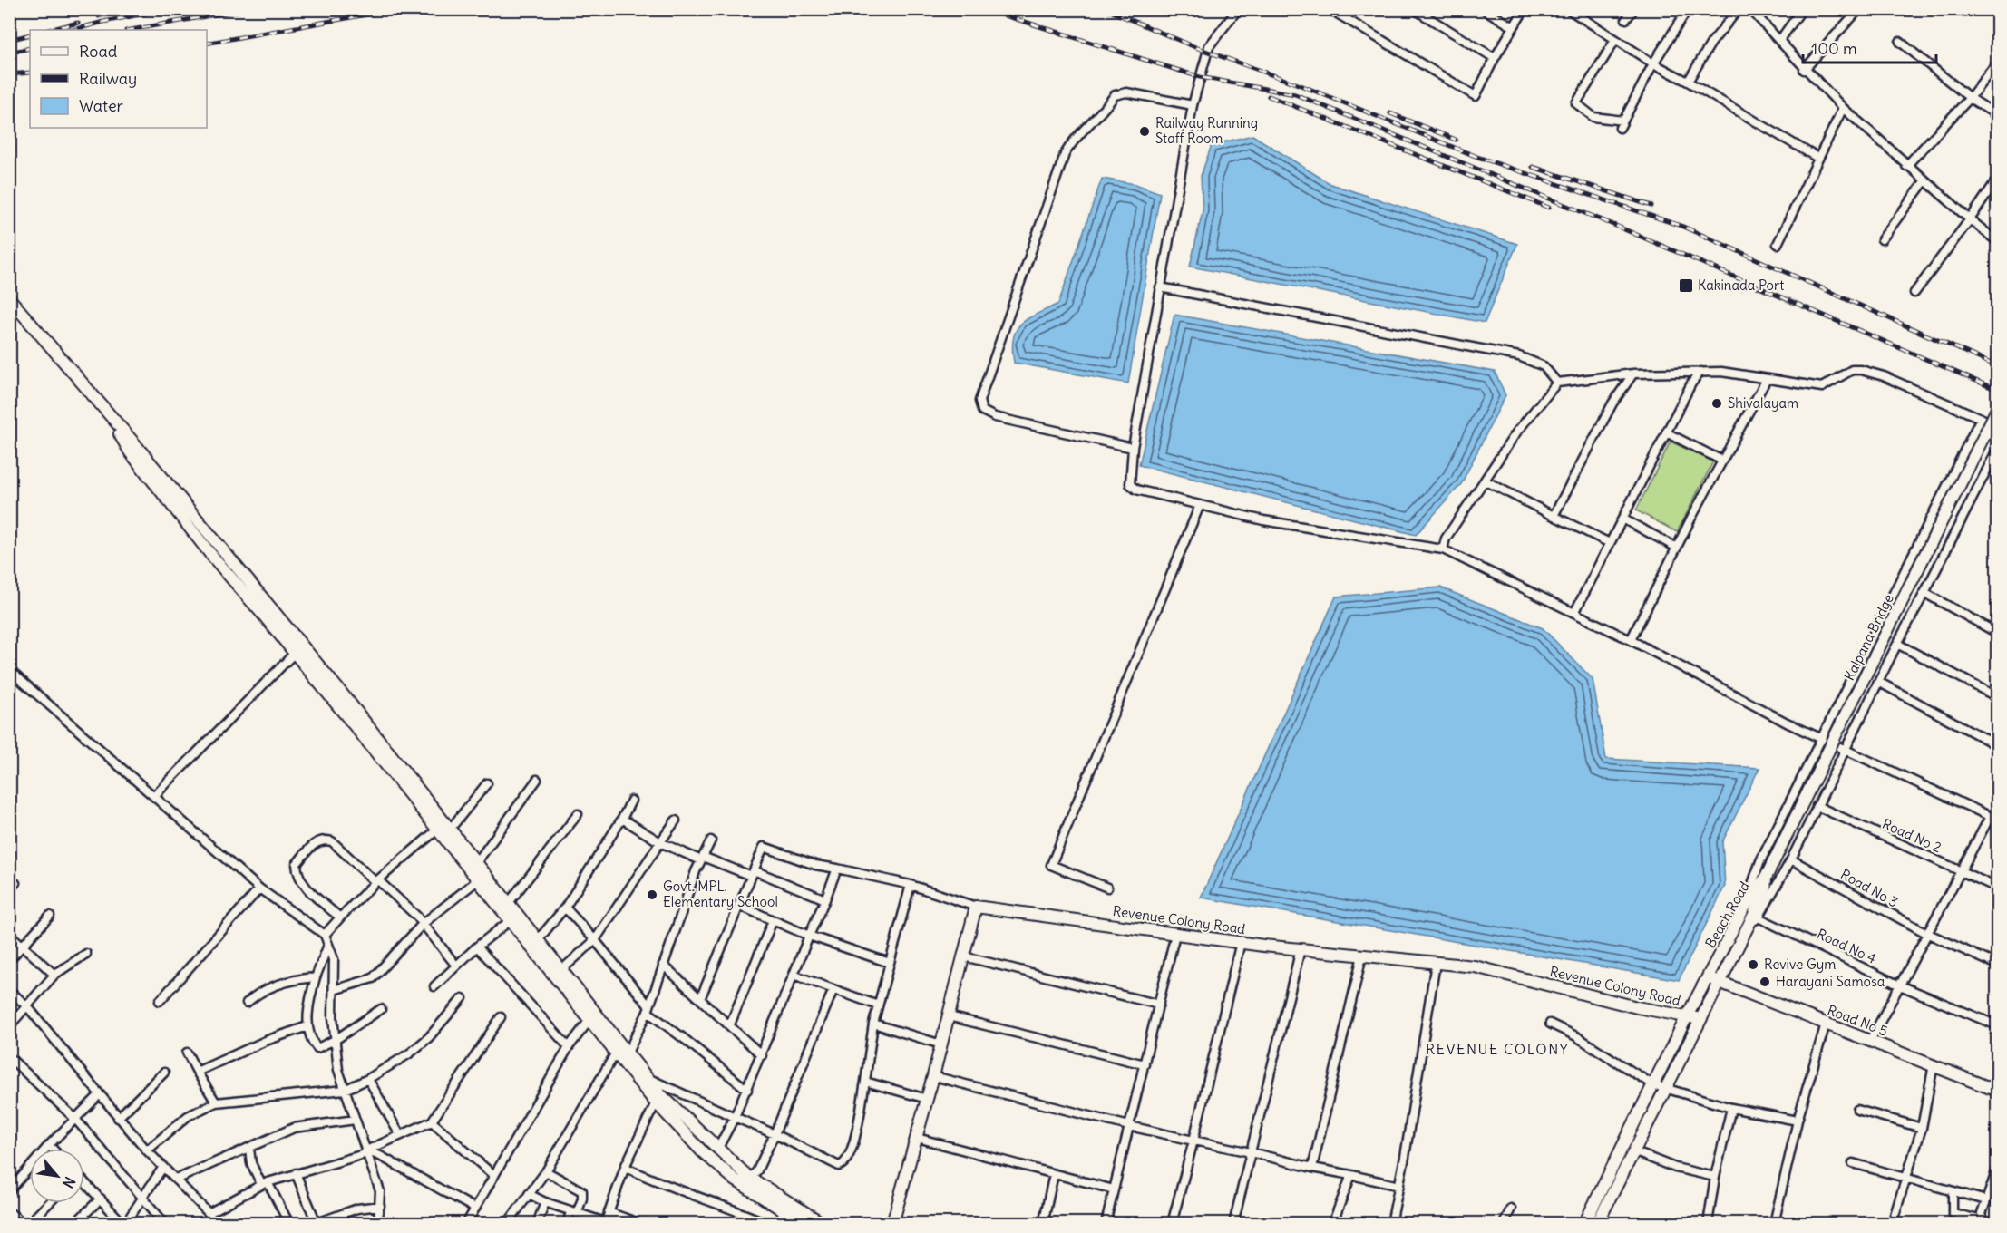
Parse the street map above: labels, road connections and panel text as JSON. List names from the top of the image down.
{
  "streets": {
    "street": [
      "Kalpana Bridge",
      "Road No 2",
      "Road No 3",
      "Beach Road",
      "Revenue Colony Road",
      "Road No 4",
      "Road No 5"
    ]
  },
  "crossings": [
    ["Kalpana Bridge", "Beach Road"],
    ["Beach Road", "Revenue Colony Road"],
    ["Beach Road", "Road No 5"]
  ],
  "districts": ["REVENUE COLONY"],
  "places": {
    "other": [
      "Railway Running Staff Room",
      "Shivalayam",
      "Govt. MPL. Elementary School",
      "Revive Gym",
      "Harayani Samosa"
    ],
    "transit": ["Kakinada Port"]
  },
  "legend": ["Road", "Railway", "Water"],
  "scale_bar": "100 m",
  "north": "bottom right"
}
